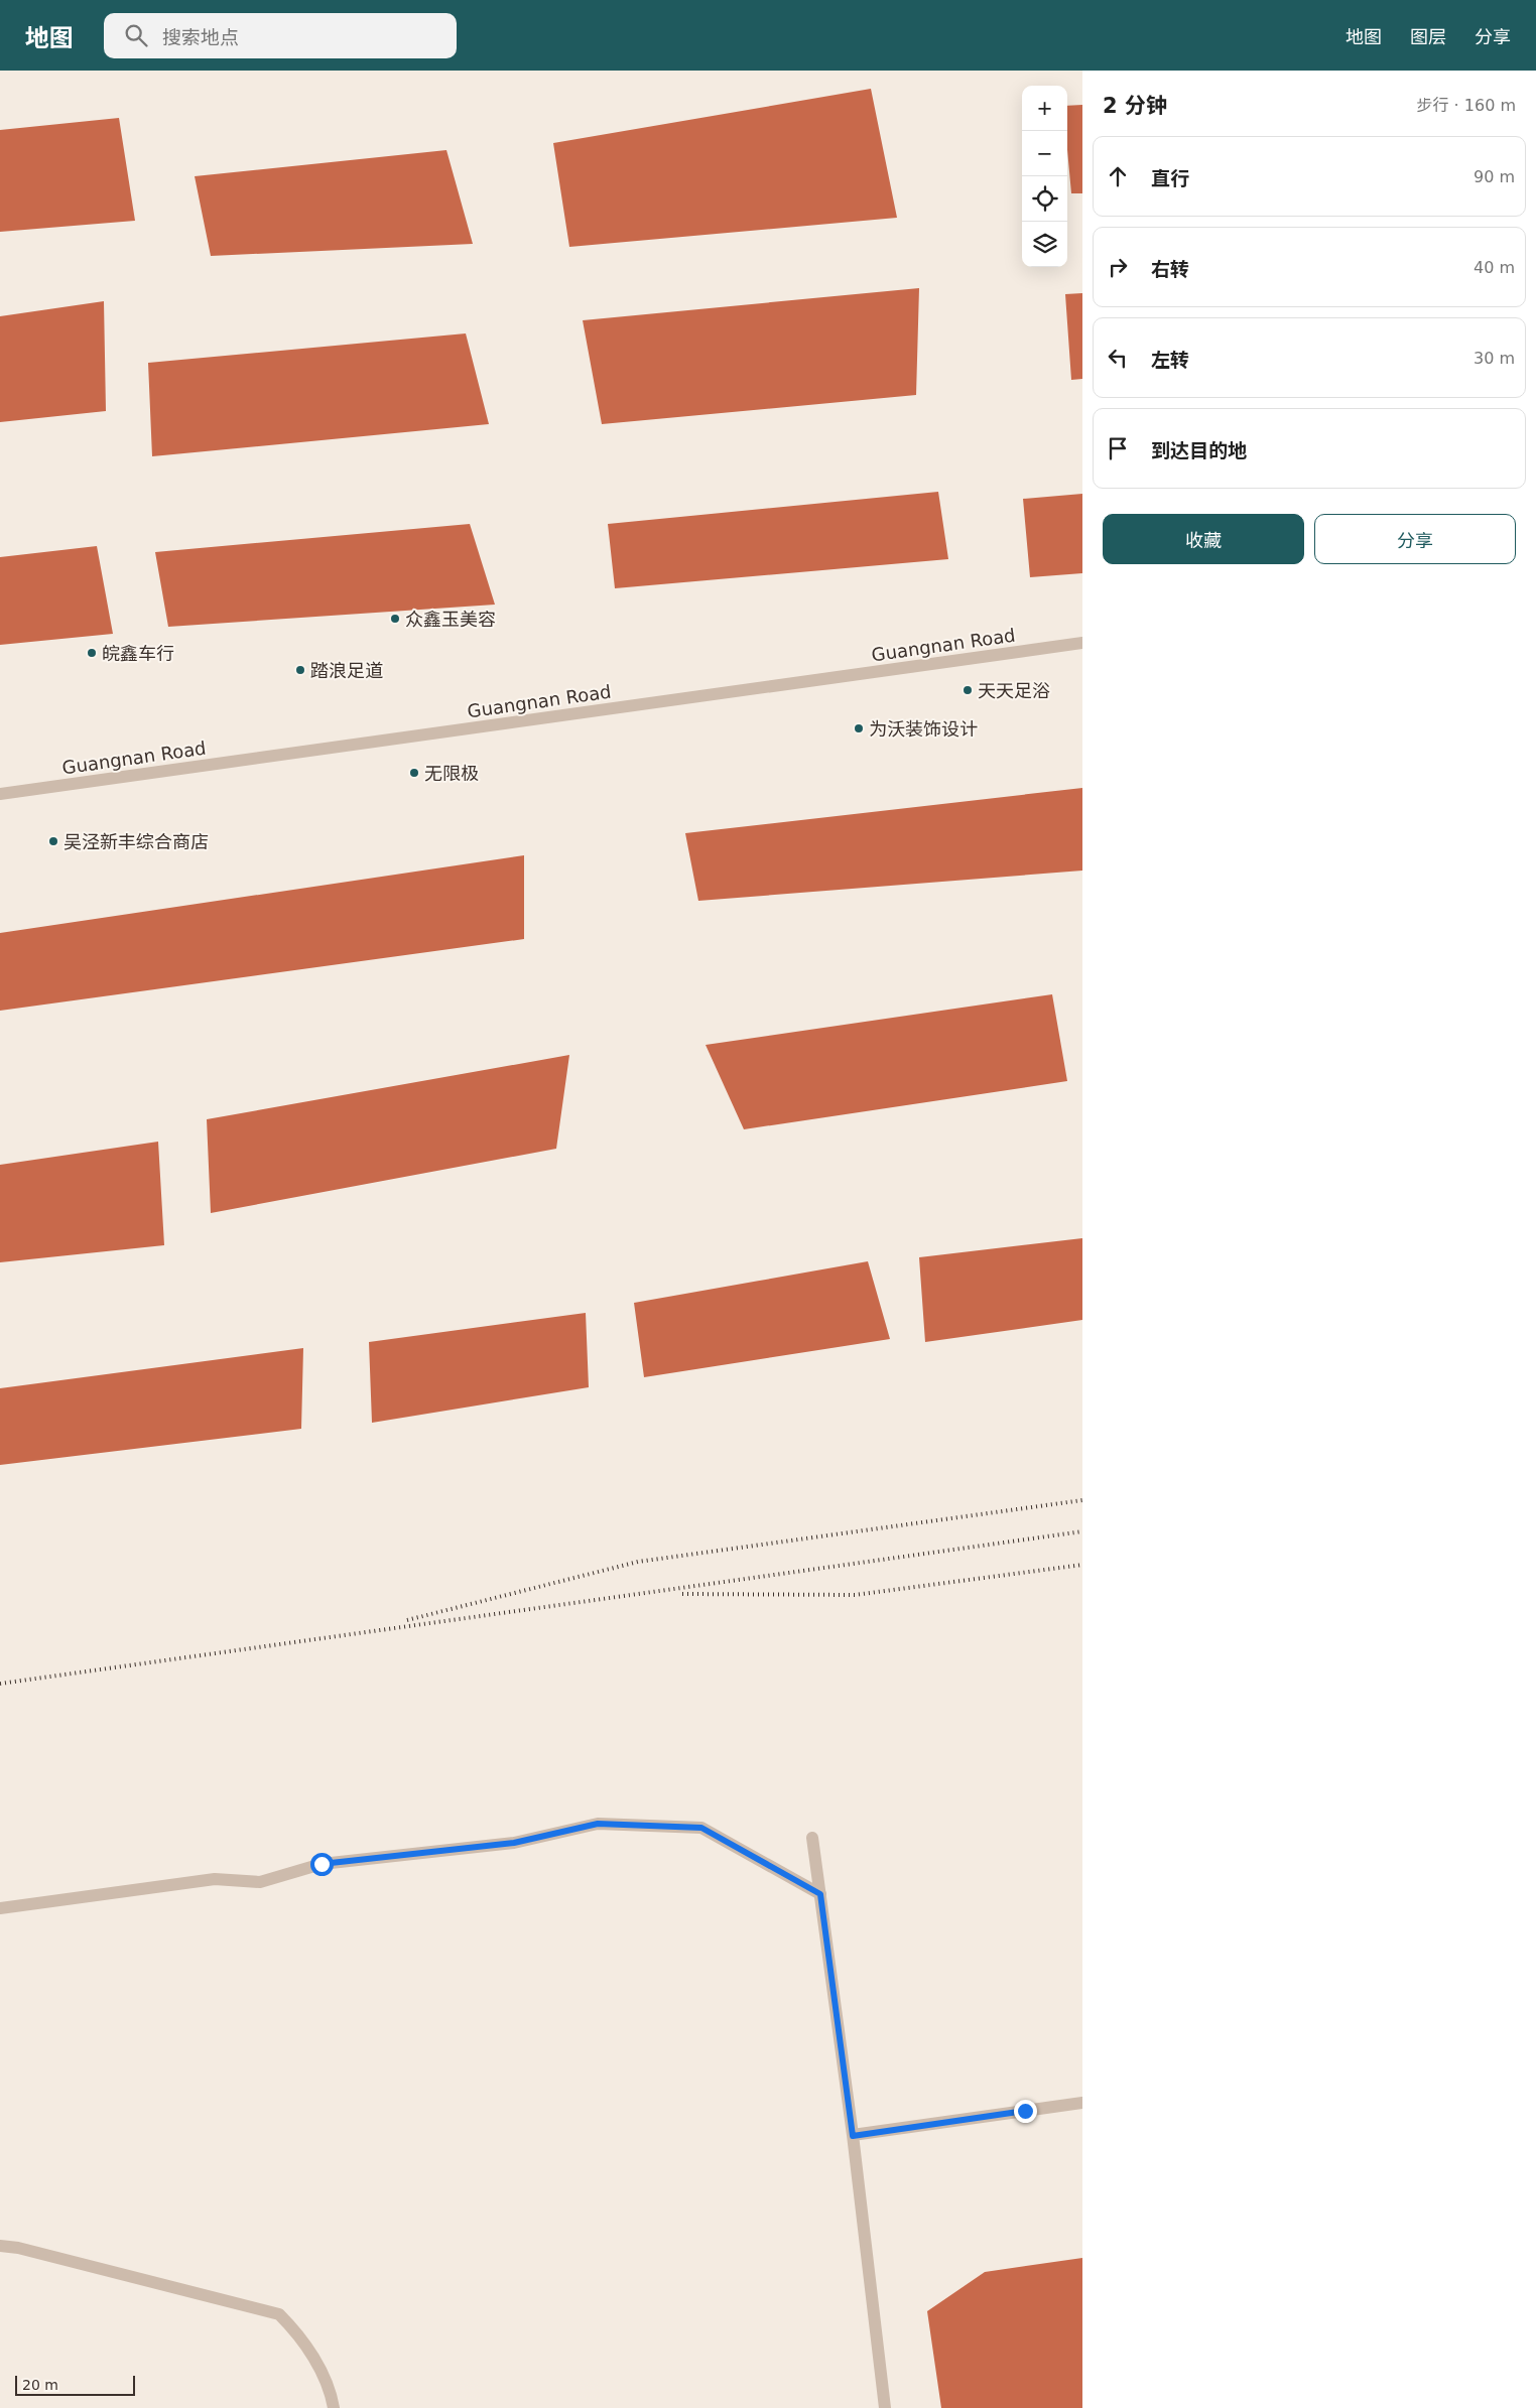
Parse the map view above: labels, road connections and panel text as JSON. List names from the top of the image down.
{
  "streets": {
    "street": ["Guangnan Road"]
  },
  "places": [
    "众鑫玉美容",
    "皖鑫车行",
    "踏浪足道",
    "天天足浴",
    "为沃装饰设计",
    "无限极",
    "吴泾新丰综合商店"
  ],
  "scale_bar": "20 m",
  "page": {
    "header": "地图",
    "search": "搜索地点",
    "nav": ["地图", "图层", "分享"],
    "heading": ["2 分钟", "步行 · 160 m"],
    "map_buttons": ["+", "−"],
    "list": [
      ["直行", "90 m"],
      ["右转", "40 m"],
      ["左转", "30 m"],
      "到达目的地"
    ],
    "buttons": ["收藏", "分享"],
    "scale": "20 m"
  }
}
